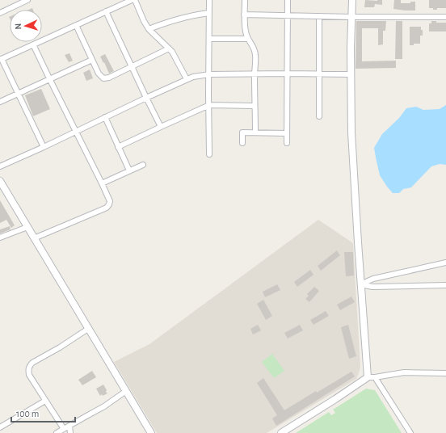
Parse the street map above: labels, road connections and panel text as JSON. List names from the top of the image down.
{
  "scale_bar": "100 m",
  "north": "left"
}
